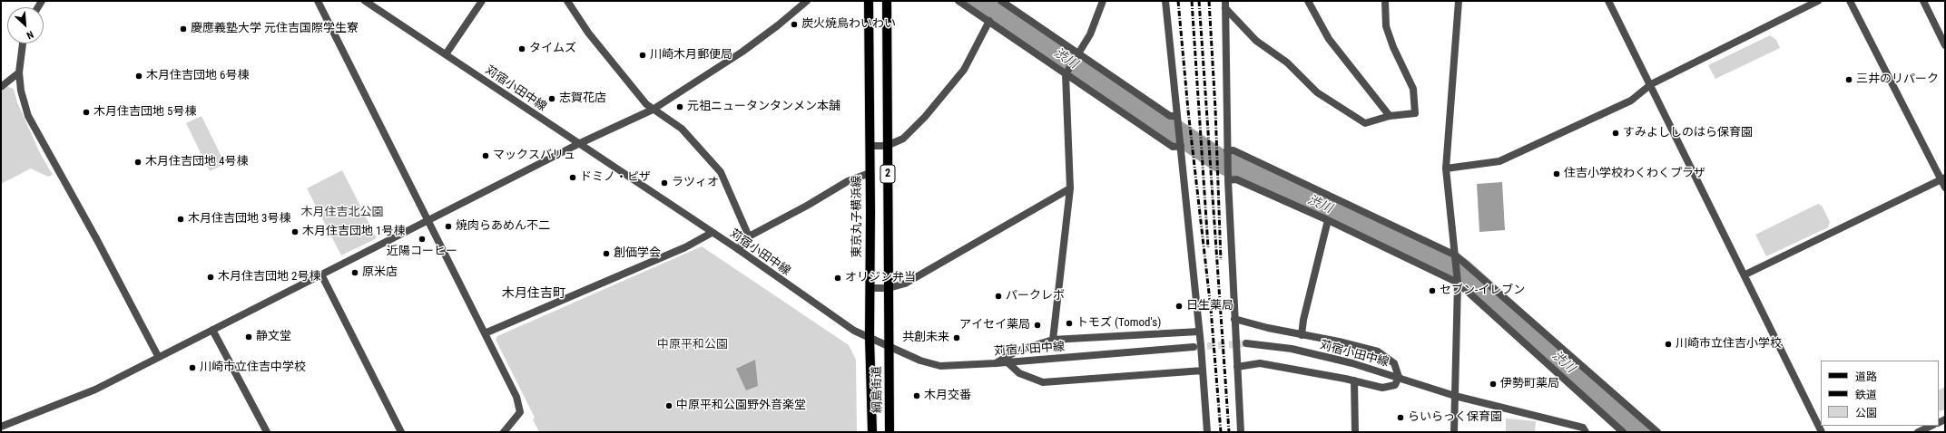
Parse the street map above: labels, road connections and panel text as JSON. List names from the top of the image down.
{
  "streets": {
    "main road": ["2", "東京丸子横浜線", "綱島街道"],
    "street": ["苅宿小田中線"]
  },
  "crossings": [
    ["苅宿小田中線", "2"],
    ["苅宿小田中線", "東京丸子横浜線"],
    ["苅宿小田中線", "綱島街道"],
    ["2", "綱島街道"]
  ],
  "districts": ["木月住吉町"],
  "water": ["渋川"],
  "parks": ["木月住吉北公園", "中原平和公園"],
  "places": [
    "炭火焼鳥わいわい",
    "慶應義塾大学 元住吉国際学生寮",
    "タイムズ",
    "川崎木月郵便局",
    "木月住吉団地 6号棟",
    "三井のリパーク",
    "志賀花店",
    "元祖ニュータンタンメン本舗",
    "木月住吉団地 5号棟",
    "すみよししのはら保育園",
    "マックスバリュ",
    "木月住吉団地 4号棟",
    "住吉小学校わくわくプラザ",
    "ドミノ・ピザ",
    "ラツィオ",
    "木月住吉団地 3号棟",
    "焼肉らあめん不二",
    "木月住吉団地 1号棟",
    "近陽コーヒー",
    "創価学会",
    "原米店",
    "木月住吉団地 2号棟",
    "オリジン弁当",
    "セブン-イレブン",
    "パークレボ",
    "日生薬局",
    "トモズ (Tomod's)",
    "アイセイ薬局",
    "静文堂",
    "共創未来",
    "川崎市立住吉小学校",
    "川崎市立住吉中学校",
    "伊勢町薬局",
    "木月交番",
    "中原平和公園野外音楽堂",
    "らいらっく保育園"
  ],
  "legend": ["道路", "鉄道", "公園"],
  "north": "bottom right"
}
